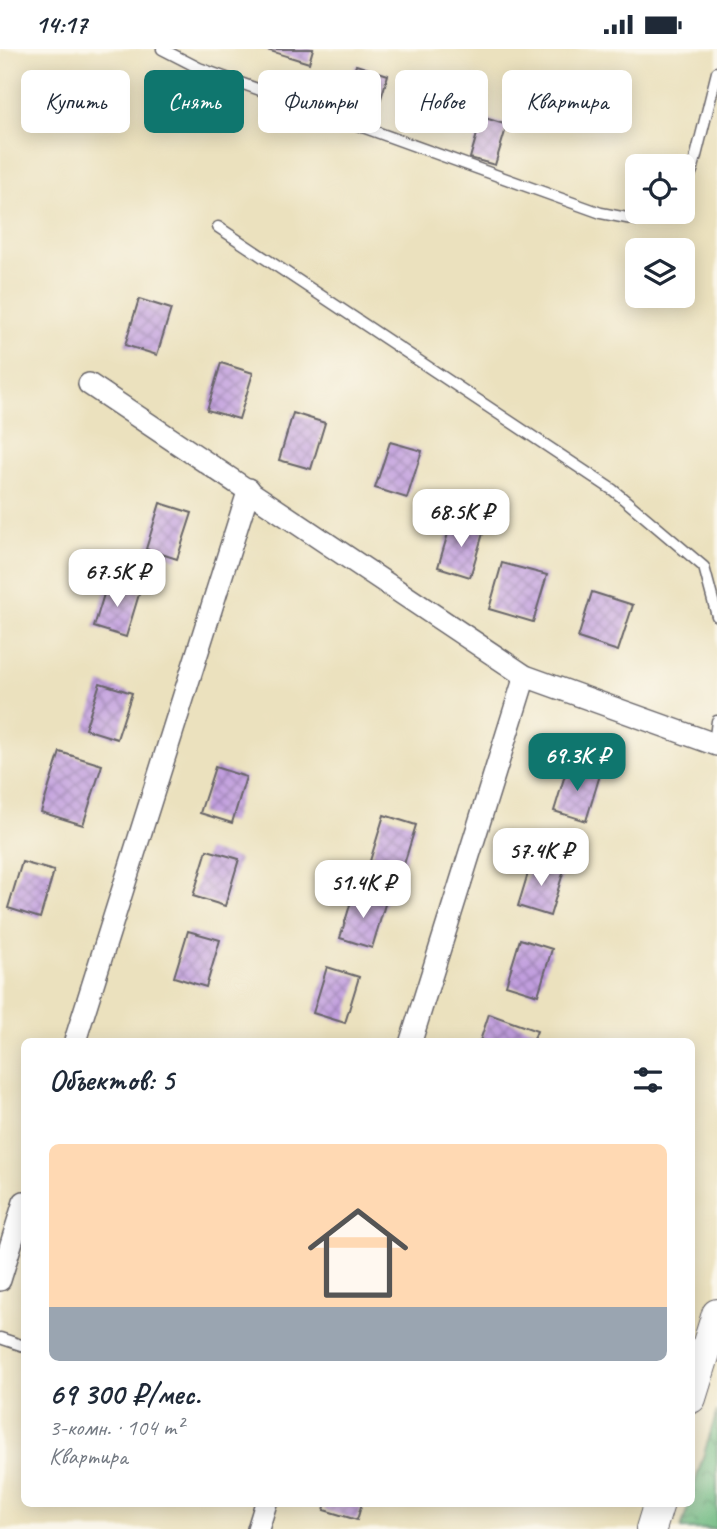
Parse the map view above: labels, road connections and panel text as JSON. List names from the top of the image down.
{
  "page": {
    "status": "14:17",
    "chip": [
      "Купить",
      "Снять",
      "Фильтры",
      "Новое",
      "Квартира"
    ],
    "price": [
      "68.5K ₽",
      "67.5K ₽",
      "69.3K ₽",
      "57.4K ₽",
      "51.4K ₽"
    ],
    "heading": "Объектов: 5",
    "list": [
      {
        "name": "69 300 ₽/мес.",
        "note": "3-комн. · 104 m² · Квартира"
      }
    ]
  }
}
